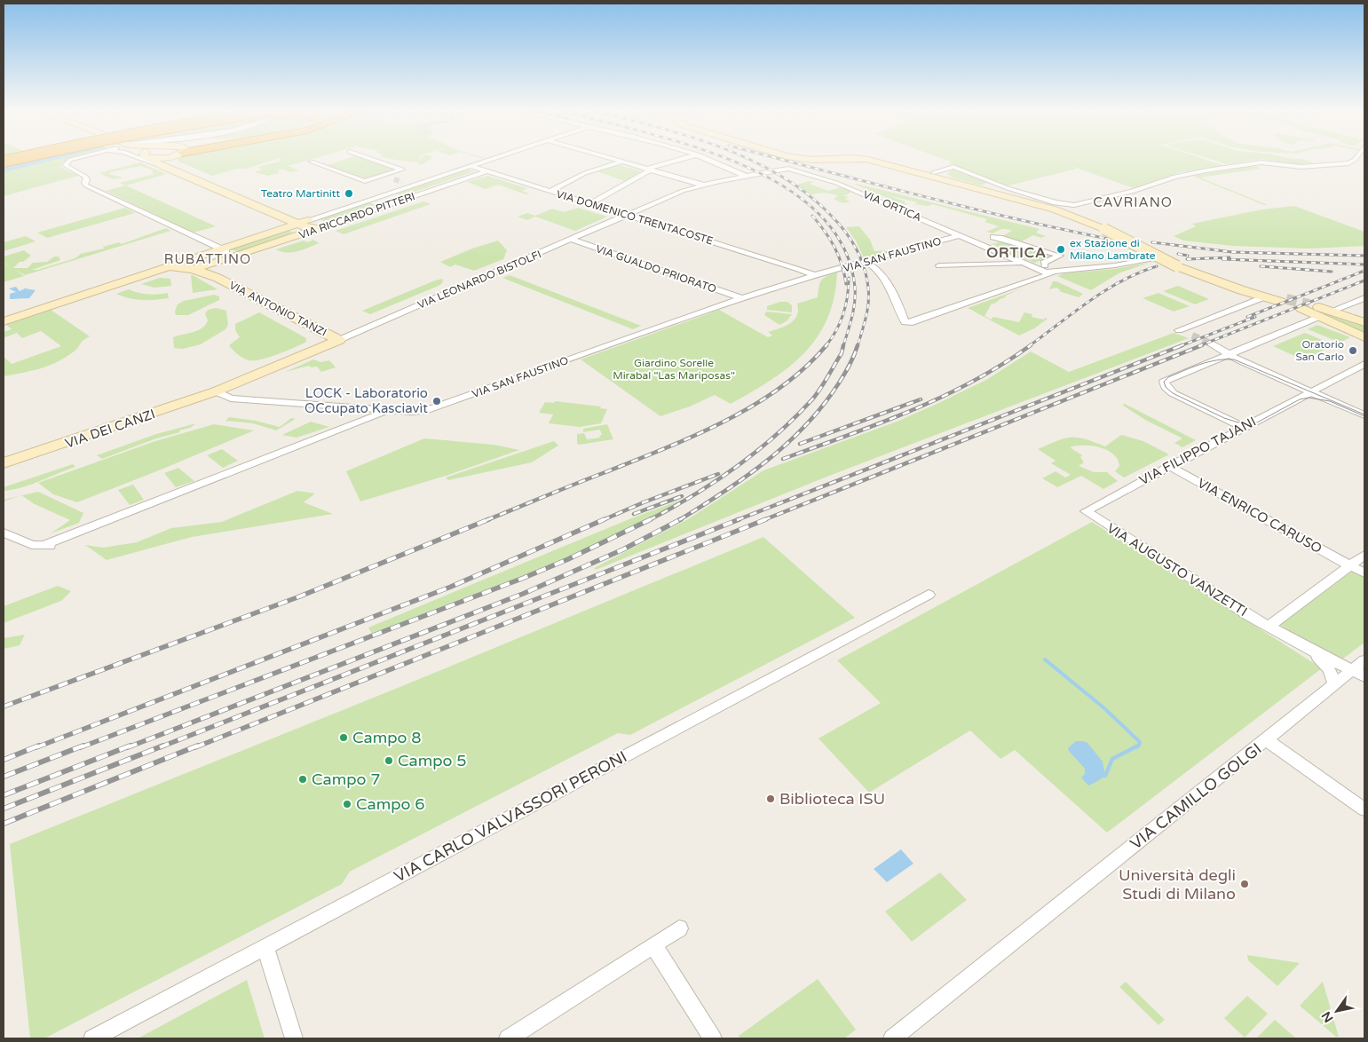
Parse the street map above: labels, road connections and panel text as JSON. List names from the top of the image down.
{
  "streets": {
    "street": [
      "VIA ORTICA",
      "VIA RICCARDO PITTERI",
      "VIA DOMENICO TRENTACOSTE",
      "VIA SAN FAUSTINO",
      "VIA GUALDO PRIORATO",
      "VIA LEONARDO BISTOLFI",
      "VIA ANTONIO TANZI",
      "VIA DEI CANZI",
      "VIA FILIPPO TAJANI",
      "VIA ENRICO CARUSO",
      "VIA AUGUSTO VANZETTI",
      "VIA CAMILLO GOLGI",
      "VIA CARLO VALVASSORI PERONI"
    ]
  },
  "crossings": [
    ["VIA ORTICA", "VIA SAN FAUSTINO"],
    ["VIA ORTICA", "VIA LEONARDO BISTOLFI"],
    ["VIA RICCARDO PITTERI", "VIA DOMENICO TRENTACOSTE"],
    ["VIA RICCARDO PITTERI", "VIA ANTONIO TANZI"],
    ["VIA DOMENICO TRENTACOSTE", "VIA SAN FAUSTINO"],
    ["VIA DOMENICO TRENTACOSTE", "VIA LEONARDO BISTOLFI"],
    ["VIA SAN FAUSTINO", "VIA GUALDO PRIORATO"],
    ["VIA SAN FAUSTINO", "VIA LEONARDO BISTOLFI"],
    ["VIA SAN FAUSTINO", "VIA DEI CANZI"],
    ["VIA GUALDO PRIORATO", "VIA LEONARDO BISTOLFI"],
    ["VIA LEONARDO BISTOLFI", "VIA ANTONIO TANZI"],
    ["VIA LEONARDO BISTOLFI", "VIA DEI CANZI"],
    ["VIA FILIPPO TAJANI", "VIA ENRICO CARUSO"],
    ["VIA FILIPPO TAJANI", "VIA AUGUSTO VANZETTI"]
  ],
  "districts": ["CAVRIANO", "ORTICA", "RUBATTINO"],
  "parks": ["Giardino Sorelle Mirabal \"Las Mariposas\""],
  "places": [
    "Teatro Martinitt",
    "ex Stazione di Milano Lambrate",
    "Oratorio San Carlo",
    "LOCK - Laboratorio OCcupato Kasciavìt",
    "Campo 8",
    "Campo 5",
    "Campo 7",
    "Biblioteca ISU",
    "Campo 6",
    "Università degli Studi di Milano"
  ],
  "north": "bottom left"
}
